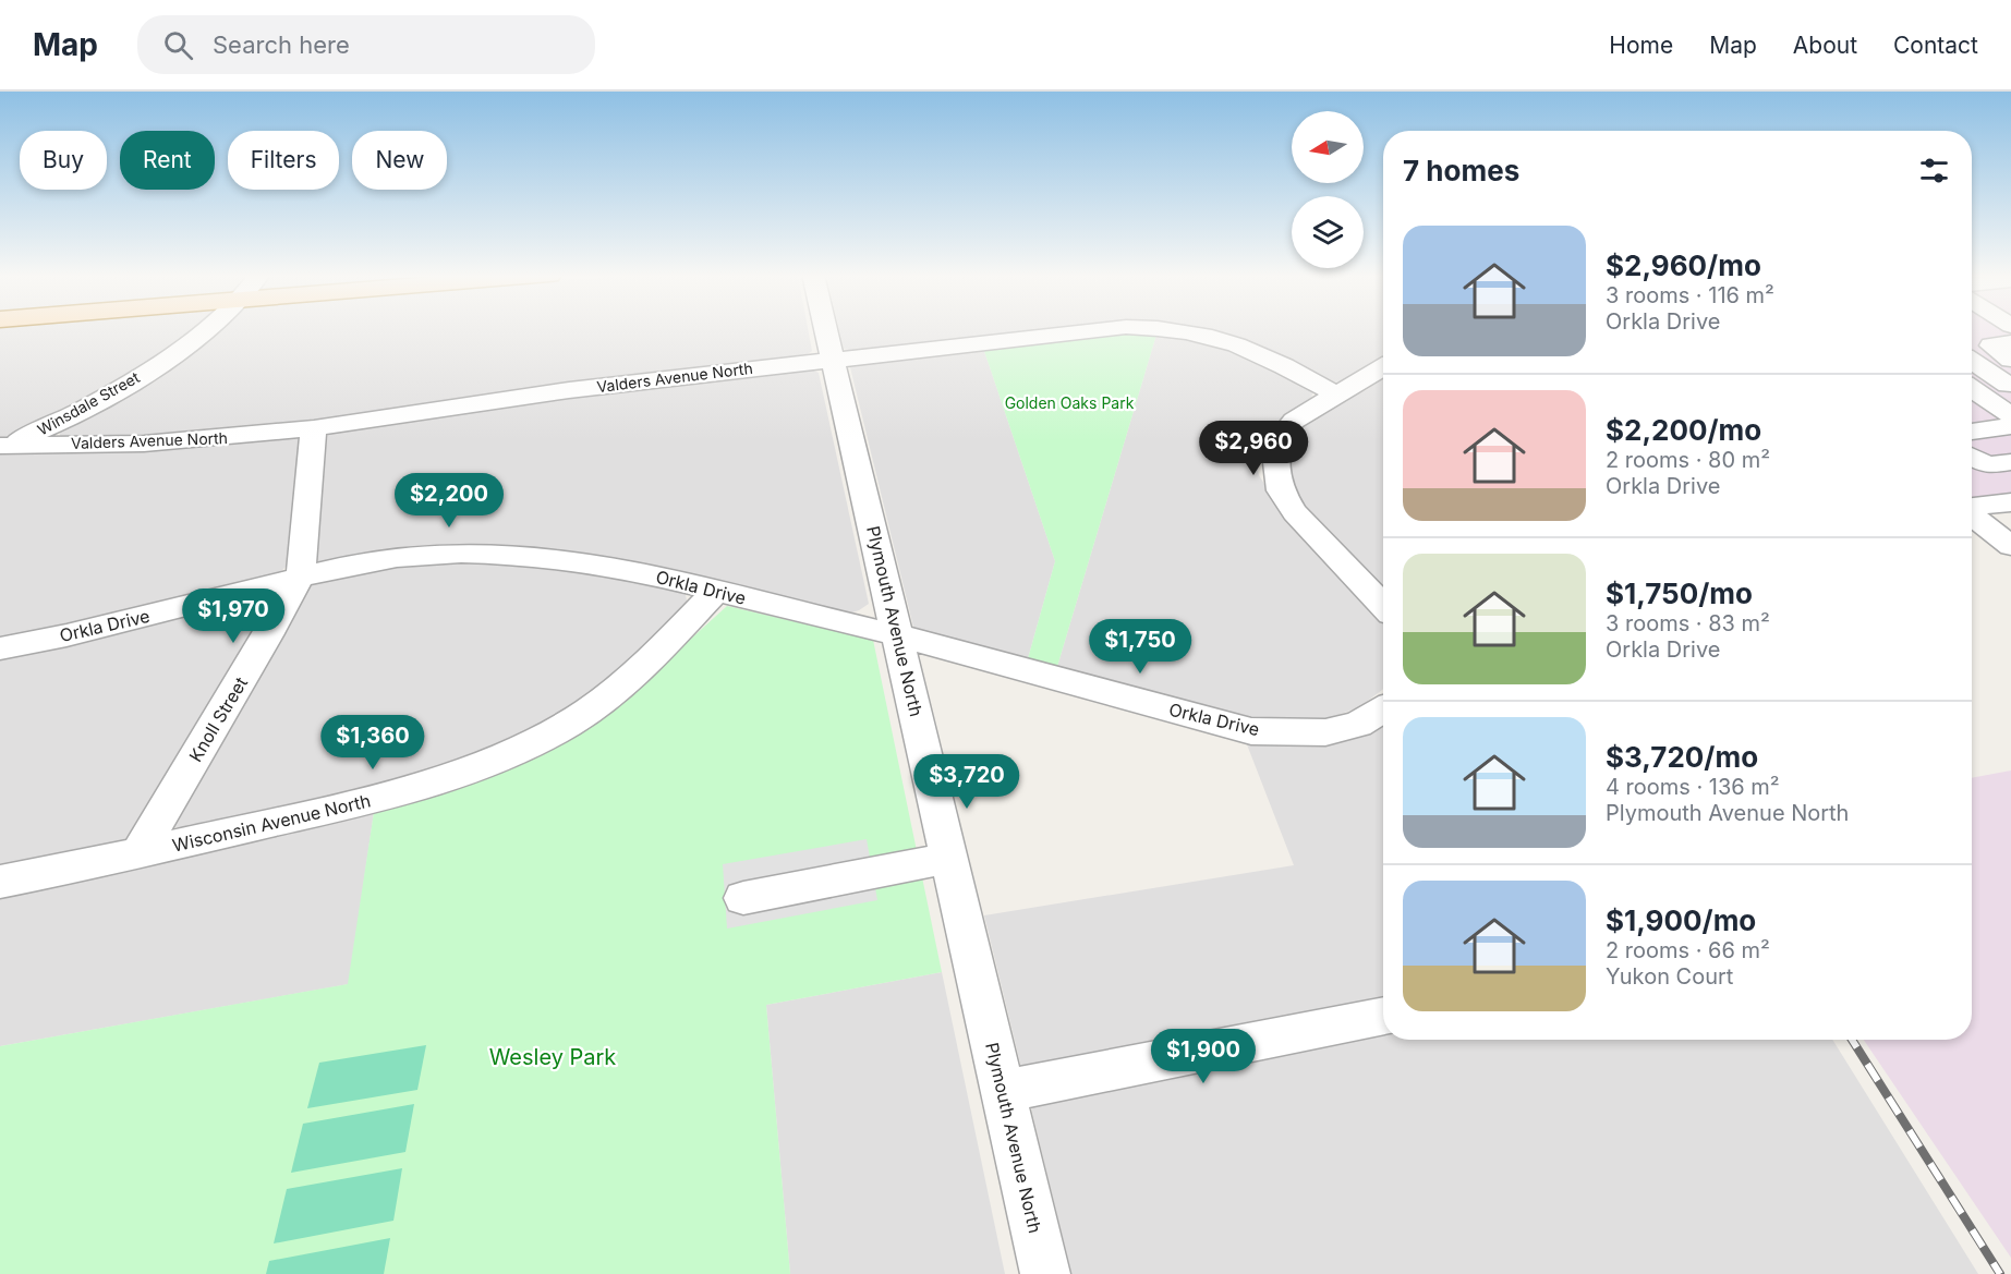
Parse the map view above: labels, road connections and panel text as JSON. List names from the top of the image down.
{
  "streets": {
    "street": [
      "Valders Avenue North",
      "Winsdale Street",
      "Orkla Drive",
      "Plymouth Avenue North",
      "Knoll Street",
      "Wisconsin Avenue North"
    ]
  },
  "crossings": [
    ["Valders Avenue North", "Winsdale Street"],
    ["Valders Avenue North", "Plymouth Avenue North"],
    ["Valders Avenue North", "Knoll Street"],
    ["Orkla Drive", "Plymouth Avenue North"],
    ["Orkla Drive", "Knoll Street"],
    ["Orkla Drive", "Wisconsin Avenue North"],
    ["Knoll Street", "Wisconsin Avenue North"]
  ],
  "parks": ["Golden Oaks Park", "Wesley Park"],
  "north": "left",
  "page": {
    "header": "Map",
    "search": "Search here",
    "nav": [
      "Home",
      "Map",
      "About",
      "Contact"
    ],
    "chip": [
      "Buy",
      "Rent",
      "Filters",
      "New"
    ],
    "heading": "7 homes",
    "list": [
      {
        "name": "$2,960/mo",
        "note": "3 rooms · 116 m² · Orkla Drive"
      },
      {
        "name": "$2,200/mo",
        "note": "2 rooms · 80 m² · Orkla Drive"
      },
      {
        "name": "$1,750/mo",
        "note": "3 rooms · 83 m² · Orkla Drive"
      },
      {
        "name": "$3,720/mo",
        "note": "4 rooms · 136 m² · Plymouth Avenue North"
      },
      {
        "name": "$1,900/mo",
        "note": "2 rooms · 66 m² · Yukon Court"
      }
    ],
    "price": [
      "$2,960",
      "$2,200",
      "$1,970",
      "$1,750",
      "$1,360",
      "$3,720",
      "$1,900"
    ]
  }
}
